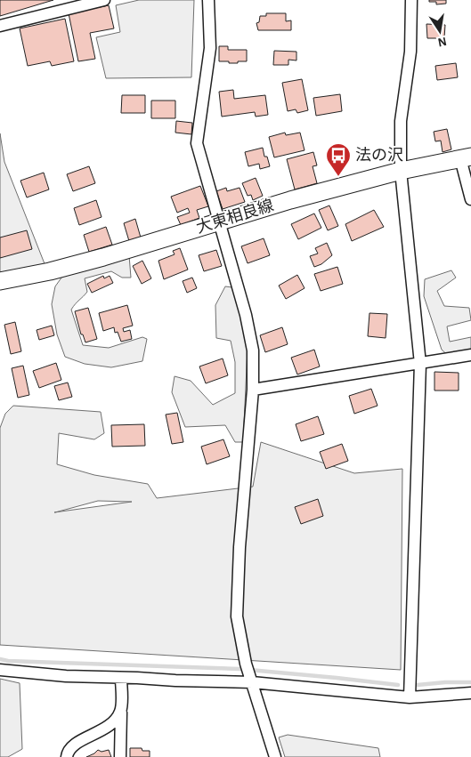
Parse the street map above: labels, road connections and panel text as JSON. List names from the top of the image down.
{
  "streets": {
    "main road": ["大東相良線"]
  },
  "places": {
    "bus stop": ["法の沢"]
  },
  "north": "bottom"
}
